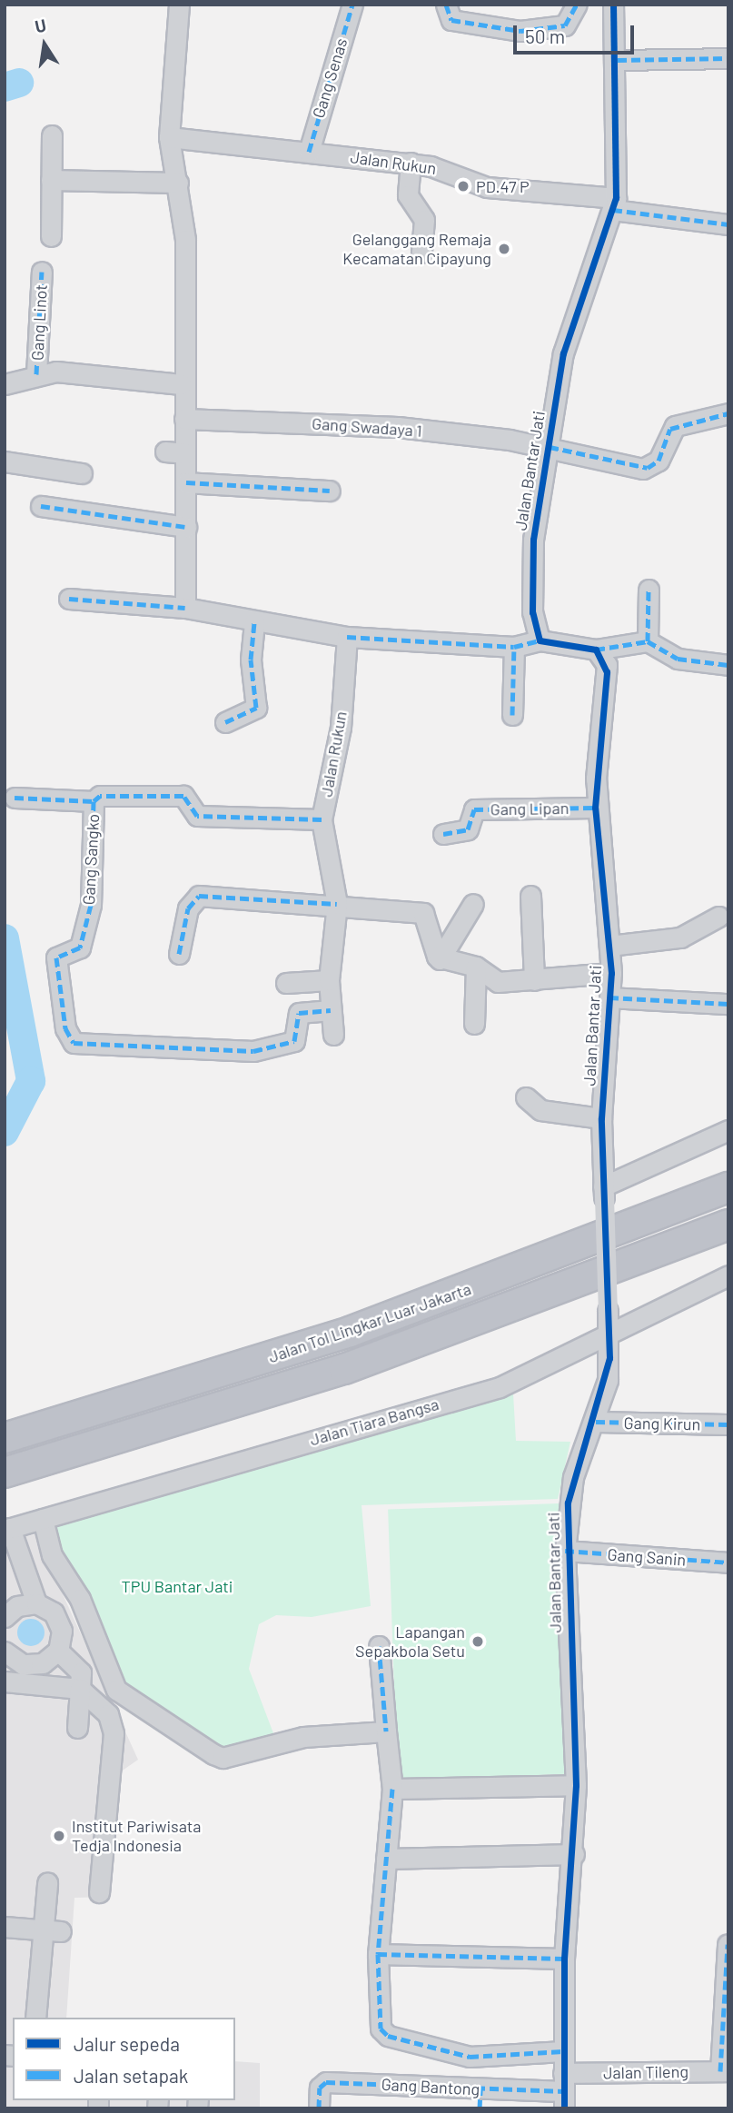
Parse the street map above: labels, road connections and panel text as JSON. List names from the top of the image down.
{
  "streets": {
    "highway": ["Jalan Tol Lingkar Luar Jakarta"],
    "street": [
      "Gang Senas",
      "Jalan Rukun",
      "Gang Linot",
      "Gang Swadaya 1",
      "Jalan Bantar Jati",
      "Gang Lipan",
      "Gang Sangko",
      "Jalan Tiara Bangsa",
      "Gang Kirun",
      "Gang Sanin",
      "Jalan Tileng",
      "Gang Bantong"
    ]
  },
  "crossings": [
    ["Gang Senas", "Jalan Rukun"],
    ["Jalan Rukun", "Jalan Bantar Jati"],
    ["Jalan Rukun", "Gang Sangko"],
    ["Gang Swadaya 1", "Jalan Bantar Jati"],
    ["Jalan Bantar Jati", "Gang Lipan"],
    ["Jalan Bantar Jati", "Jalan Tiara Bangsa"],
    ["Jalan Bantar Jati", "Gang Kirun"],
    ["Jalan Bantar Jati", "Gang Sanin"],
    ["Jalan Bantar Jati", "Jalan Tileng"],
    ["Jalan Bantar Jati", "Gang Bantong"],
    ["Jalan Tileng", "Gang Bantong"]
  ],
  "parks": ["TPU Bantar Jati"],
  "places": [
    "PD.47 P",
    "Gelanggang Remaja Kecamatan Cipayung",
    "Lapangan Sepakbola Setu",
    "Institut Pariwisata Tedja Indonesia"
  ],
  "legend": ["Jalur sepeda", "Jalan setapak"],
  "scale_bar": "50 m",
  "north": "top"
}
